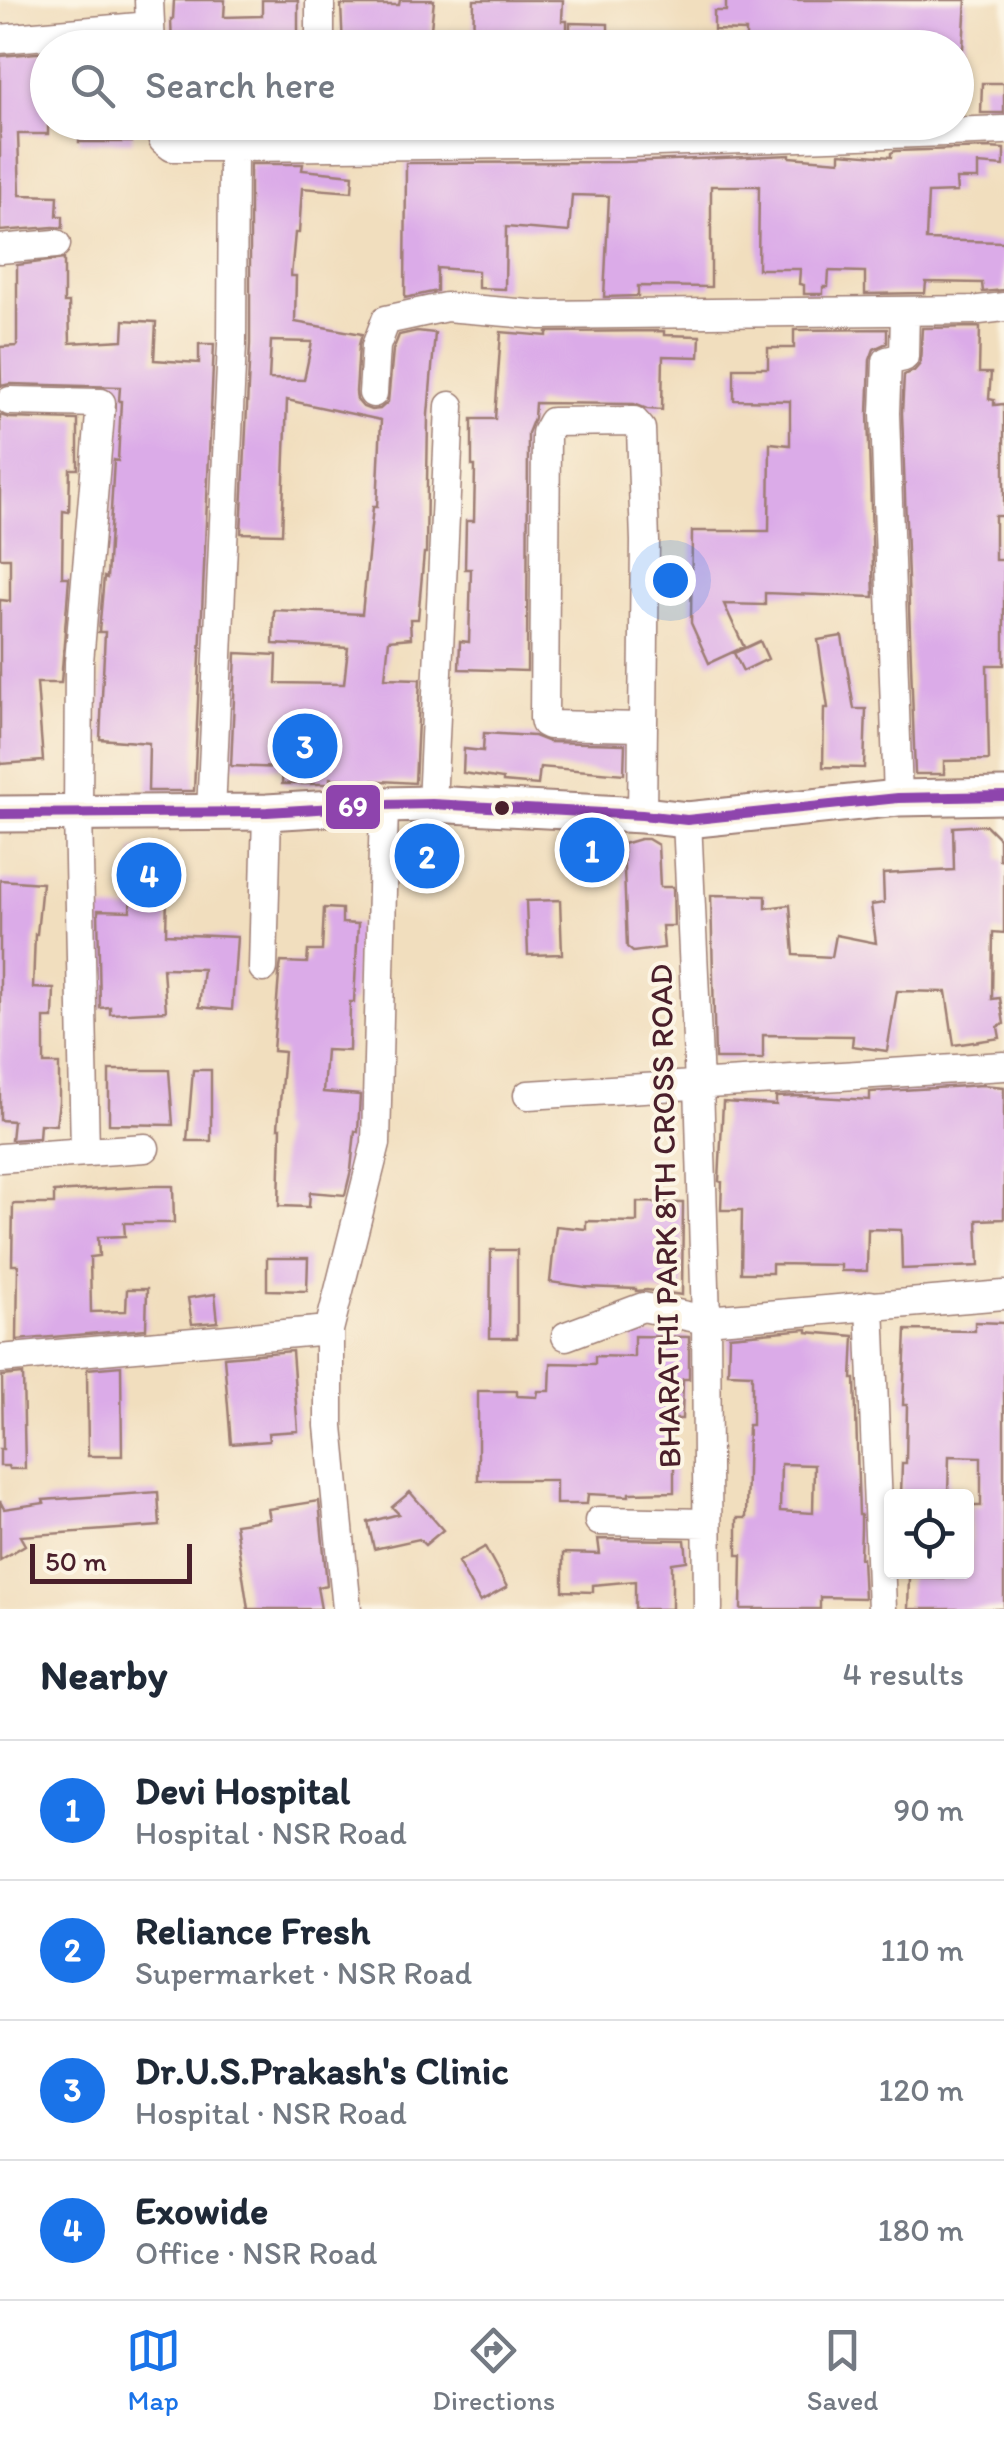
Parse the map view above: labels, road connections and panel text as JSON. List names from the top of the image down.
{
  "streets": {
    "street": ["BHARATHI PARK 8TH CROSS ROAD"]
  },
  "lines": ["transit line 69"],
  "scale_bar": "50 m",
  "page": {
    "search": "Search here",
    "pins": [
      "3",
      "1",
      "2",
      "4"
    ],
    "scale": "50 m",
    "heading": ["Nearby", "4 results"],
    "list": [
      {
        "mark": "1",
        "name": "Devi Hospital",
        "note": "Hospital · NSR Road",
        "value": "90 m"
      },
      {
        "mark": "2",
        "name": "Reliance Fresh",
        "note": "Supermarket · NSR Road",
        "value": "110 m"
      },
      {
        "mark": "3",
        "name": "Dr.U.S.Prakash's Clinic",
        "note": "Hospital · NSR Road",
        "value": "120 m"
      },
      {
        "mark": "4",
        "name": "Exowide",
        "note": "Office · NSR Road",
        "value": "180 m"
      }
    ],
    "nav": ["Map", "Directions", "Saved"]
  }
}
